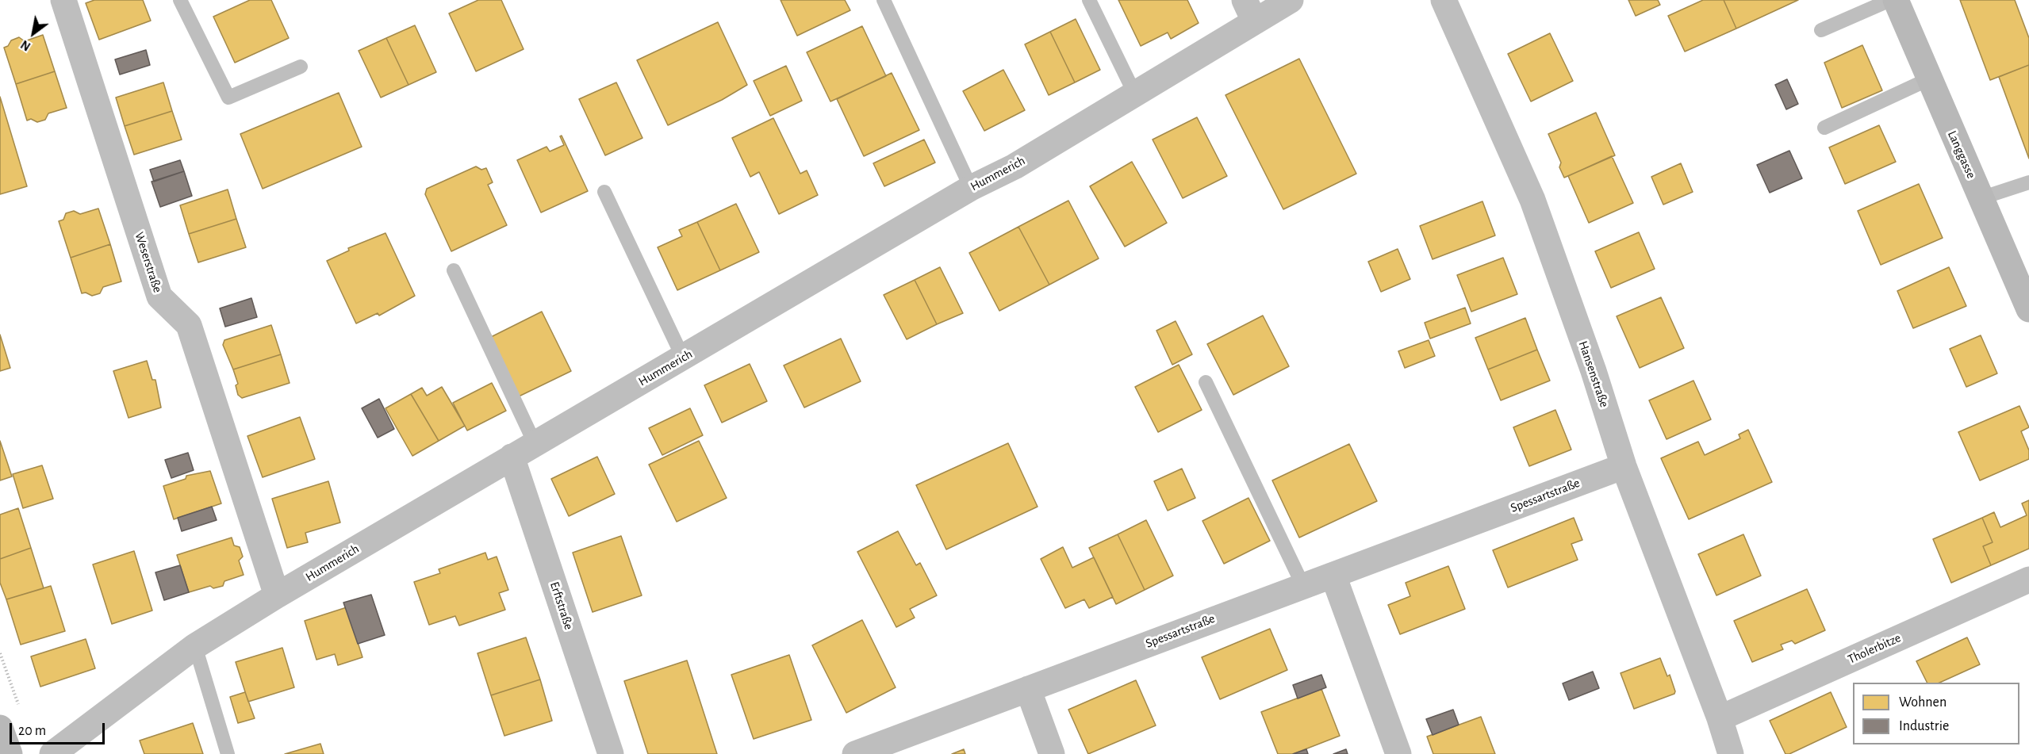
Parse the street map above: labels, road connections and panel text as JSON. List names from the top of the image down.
{
  "streets": {
    "street": [
      "Langgasse",
      "Hummerich",
      "Weserstraße",
      "Hansenstraße",
      "Spessartstraße",
      "Erftstraße",
      "Tholerbitze"
    ]
  },
  "crossings": [
    ["Hummerich", "Weserstraße"],
    ["Hummerich", "Erftstraße"],
    ["Hansenstraße", "Spessartstraße"],
    ["Hansenstraße", "Tholerbitze"]
  ],
  "legend": ["Wohnen", "Industrie"],
  "scale_bar": "20 m",
  "north": "bottom left"
}
